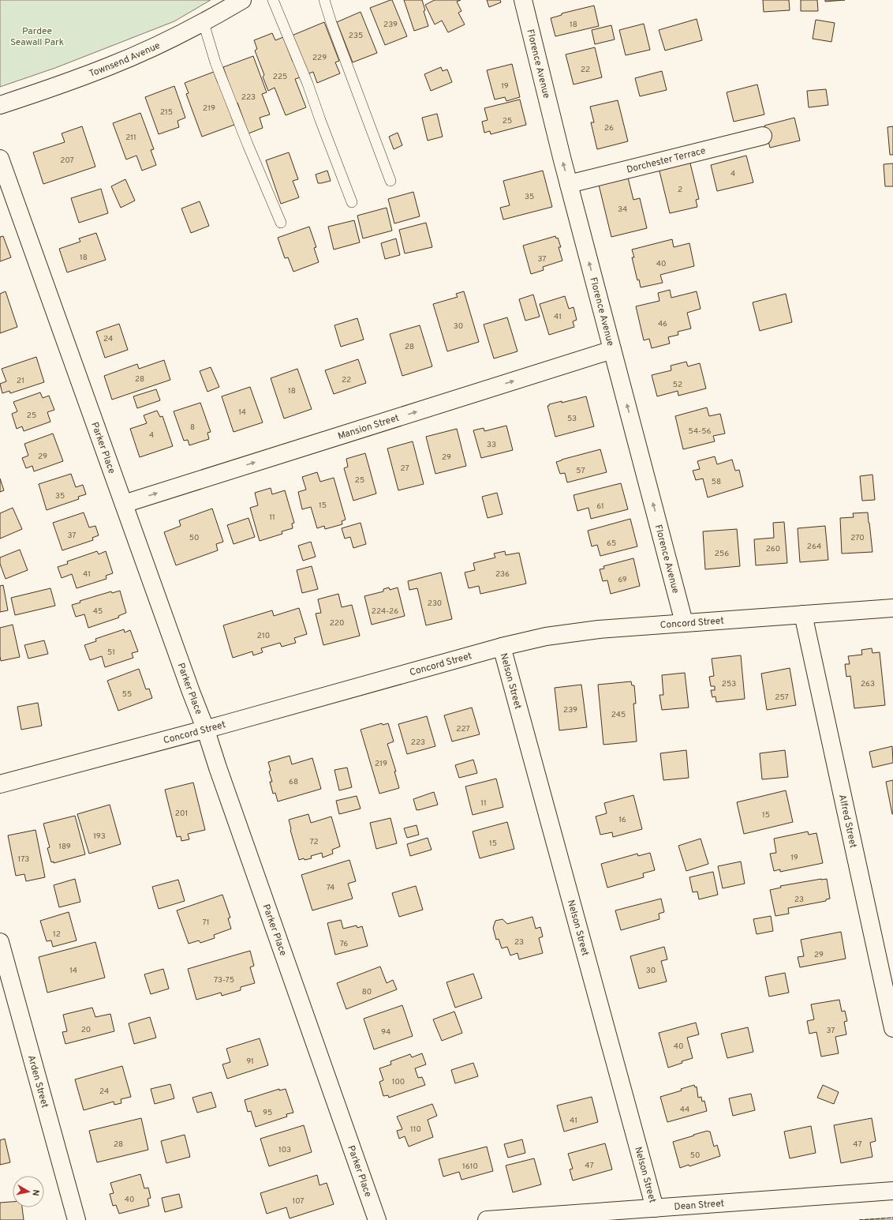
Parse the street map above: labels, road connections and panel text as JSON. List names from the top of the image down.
{
  "streets": {
    "street": [
      "Townsend Avenue",
      "Florence Avenue",
      "Dorchester Terrace",
      "Mansion Street",
      "Parker Place",
      "Concord Street",
      "Nelson Street",
      "Alfred Street",
      "Arden Street",
      "Dean Street"
    ]
  },
  "crossings": [
    ["Florence Avenue", "Dorchester Terrace"],
    ["Florence Avenue", "Mansion Street"],
    ["Florence Avenue", "Concord Street"],
    ["Mansion Street", "Parker Place"],
    ["Parker Place", "Concord Street"],
    ["Concord Street", "Nelson Street"],
    ["Concord Street", "Alfred Street"],
    ["Nelson Street", "Dean Street"]
  ],
  "one_way": ["Florence Avenue", "Mansion Street"],
  "parks": ["Pardee Seawall Park"],
  "house_numbers": [
    "239",
    "18",
    "235",
    "229",
    "22",
    "225",
    "19",
    "223",
    "219",
    "215",
    "25",
    "26",
    "211",
    "207",
    "4",
    "2",
    "35",
    "34",
    "18",
    "37",
    "40",
    "41",
    "46",
    "30",
    "24",
    "28",
    "28",
    "22",
    "21",
    "52",
    "18",
    "14",
    "25",
    "53",
    "8",
    "54-56",
    "4",
    "33",
    "29",
    "29",
    "27",
    "57",
    "25",
    "58",
    "35",
    "15",
    "61",
    "11",
    "37",
    "50",
    "270",
    "65",
    "264",
    "260",
    "256",
    "41",
    "236",
    "69",
    "230",
    "45",
    "224-26",
    "220",
    "210",
    "51",
    "253",
    "263",
    "55",
    "257",
    "239",
    "245",
    "227",
    "223",
    "219",
    "68",
    "11",
    "201",
    "15",
    "16",
    "193",
    "72",
    "15",
    "189",
    "19",
    "173",
    "74",
    "23",
    "71",
    "12",
    "23",
    "76",
    "29",
    "14",
    "30",
    "73-75",
    "80",
    "20",
    "37",
    "94",
    "40",
    "91",
    "100",
    "24",
    "44",
    "95",
    "41",
    "110",
    "28",
    "47",
    "103",
    "50",
    "47",
    "1610",
    "40",
    "107"
  ],
  "north": "right"
}
